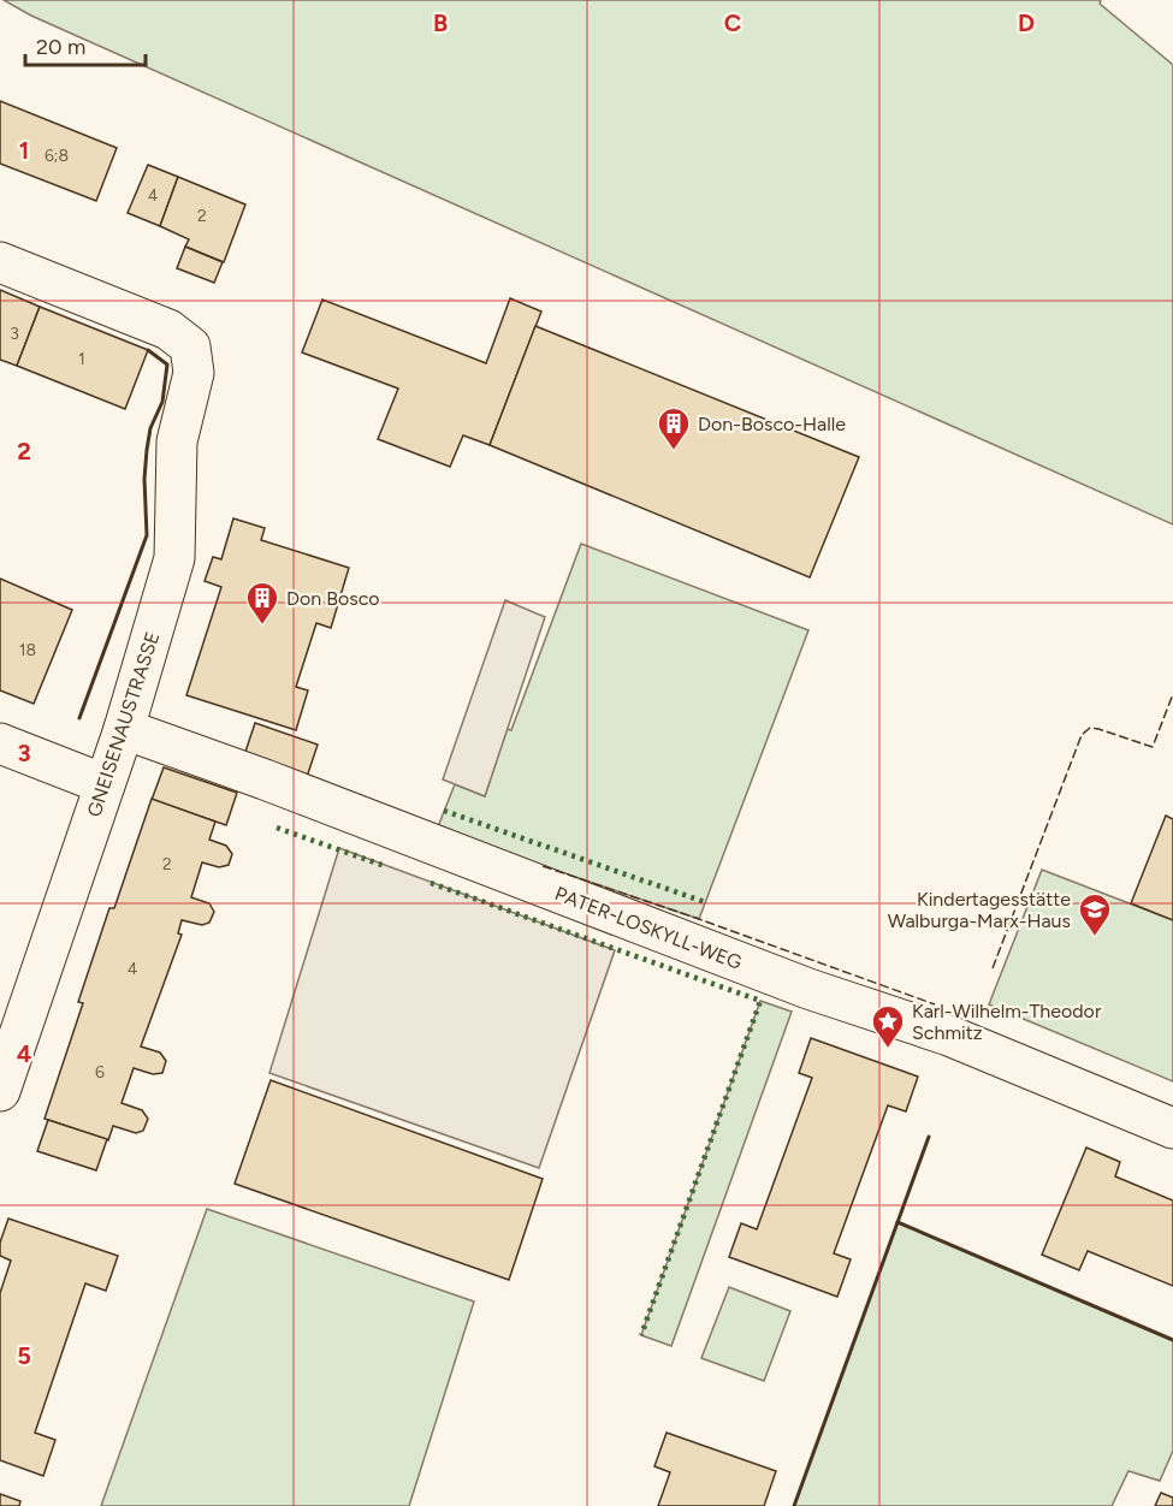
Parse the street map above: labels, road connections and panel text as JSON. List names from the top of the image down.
{
  "streets": {
    "street": ["GNEISENAUSTRASSE", "PATER-LOSKYLL-WEG"]
  },
  "crossings": [
    ["GNEISENAUSTRASSE", "PATER-LOSKYLL-WEG"]
  ],
  "places": {
    "building": ["Don-Bosco-Halle", "Don Bosco"],
    "school or university": ["Kindertagesstätte Walburga-Marx-Haus"],
    "place": ["Karl-Wilhelm-Theodor Schmitz"]
  },
  "house_numbers": [
    "6;8",
    "4",
    "2",
    "3",
    "1",
    "18",
    "2",
    "4",
    "6"
  ],
  "scale_bar": "20 m",
  "grid": {
    "columns": ["B", "C", "D"],
    "rows": [
      "1",
      "2",
      "3",
      "4",
      "5"
    ]
  }
}
